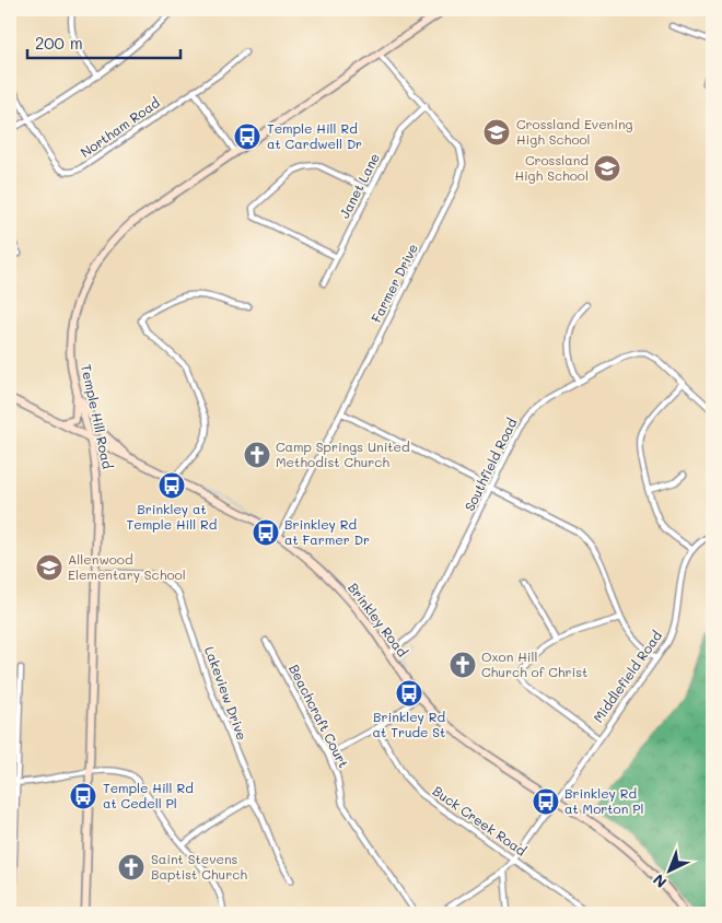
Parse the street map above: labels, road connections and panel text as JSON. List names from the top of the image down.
{
  "streets": {
    "main road": ["Temple Hill Road", "Brinkley Road"],
    "street": [
      "Northam Road",
      "Janet Lane",
      "Farmer Drive",
      "Southfield Road",
      "Middlefield Road",
      "Lakeview Drive",
      "Beachcraft Court",
      "Buck Creek Road"
    ]
  },
  "crossings": [
    ["Janet Lane", "Farmer Drive"],
    ["Farmer Drive", "Temple Hill Road"],
    ["Farmer Drive", "Brinkley Road"],
    ["Temple Hill Road", "Brinkley Road"],
    ["Temple Hill Road", "Lakeview Drive"],
    ["Southfield Road", "Brinkley Road"],
    ["Brinkley Road", "Middlefield Road"],
    ["Middlefield Road", "Buck Creek Road"]
  ],
  "places": {
    "school or university": ["Crossland Evening High School", "Crossland High School", "Allenwood Elementary School"],
    "bus stop": [
      "Temple Hill Rd at Cardwell Dr",
      "Brinkley at Temple Hill Rd",
      "Brinkley Rd at Farmer Dr",
      "Brinkley Rd at Trude St",
      "Temple Hill Rd at Cedell Pl",
      "Brinkley Rd at Morton Pl"
    ],
    "church": ["Camp Springs United Methodist Church", "Oxon Hill Church of Christ", "Saint Stevens Baptist Church"]
  },
  "scale_bar": "200 m",
  "north": "bottom left"
}
